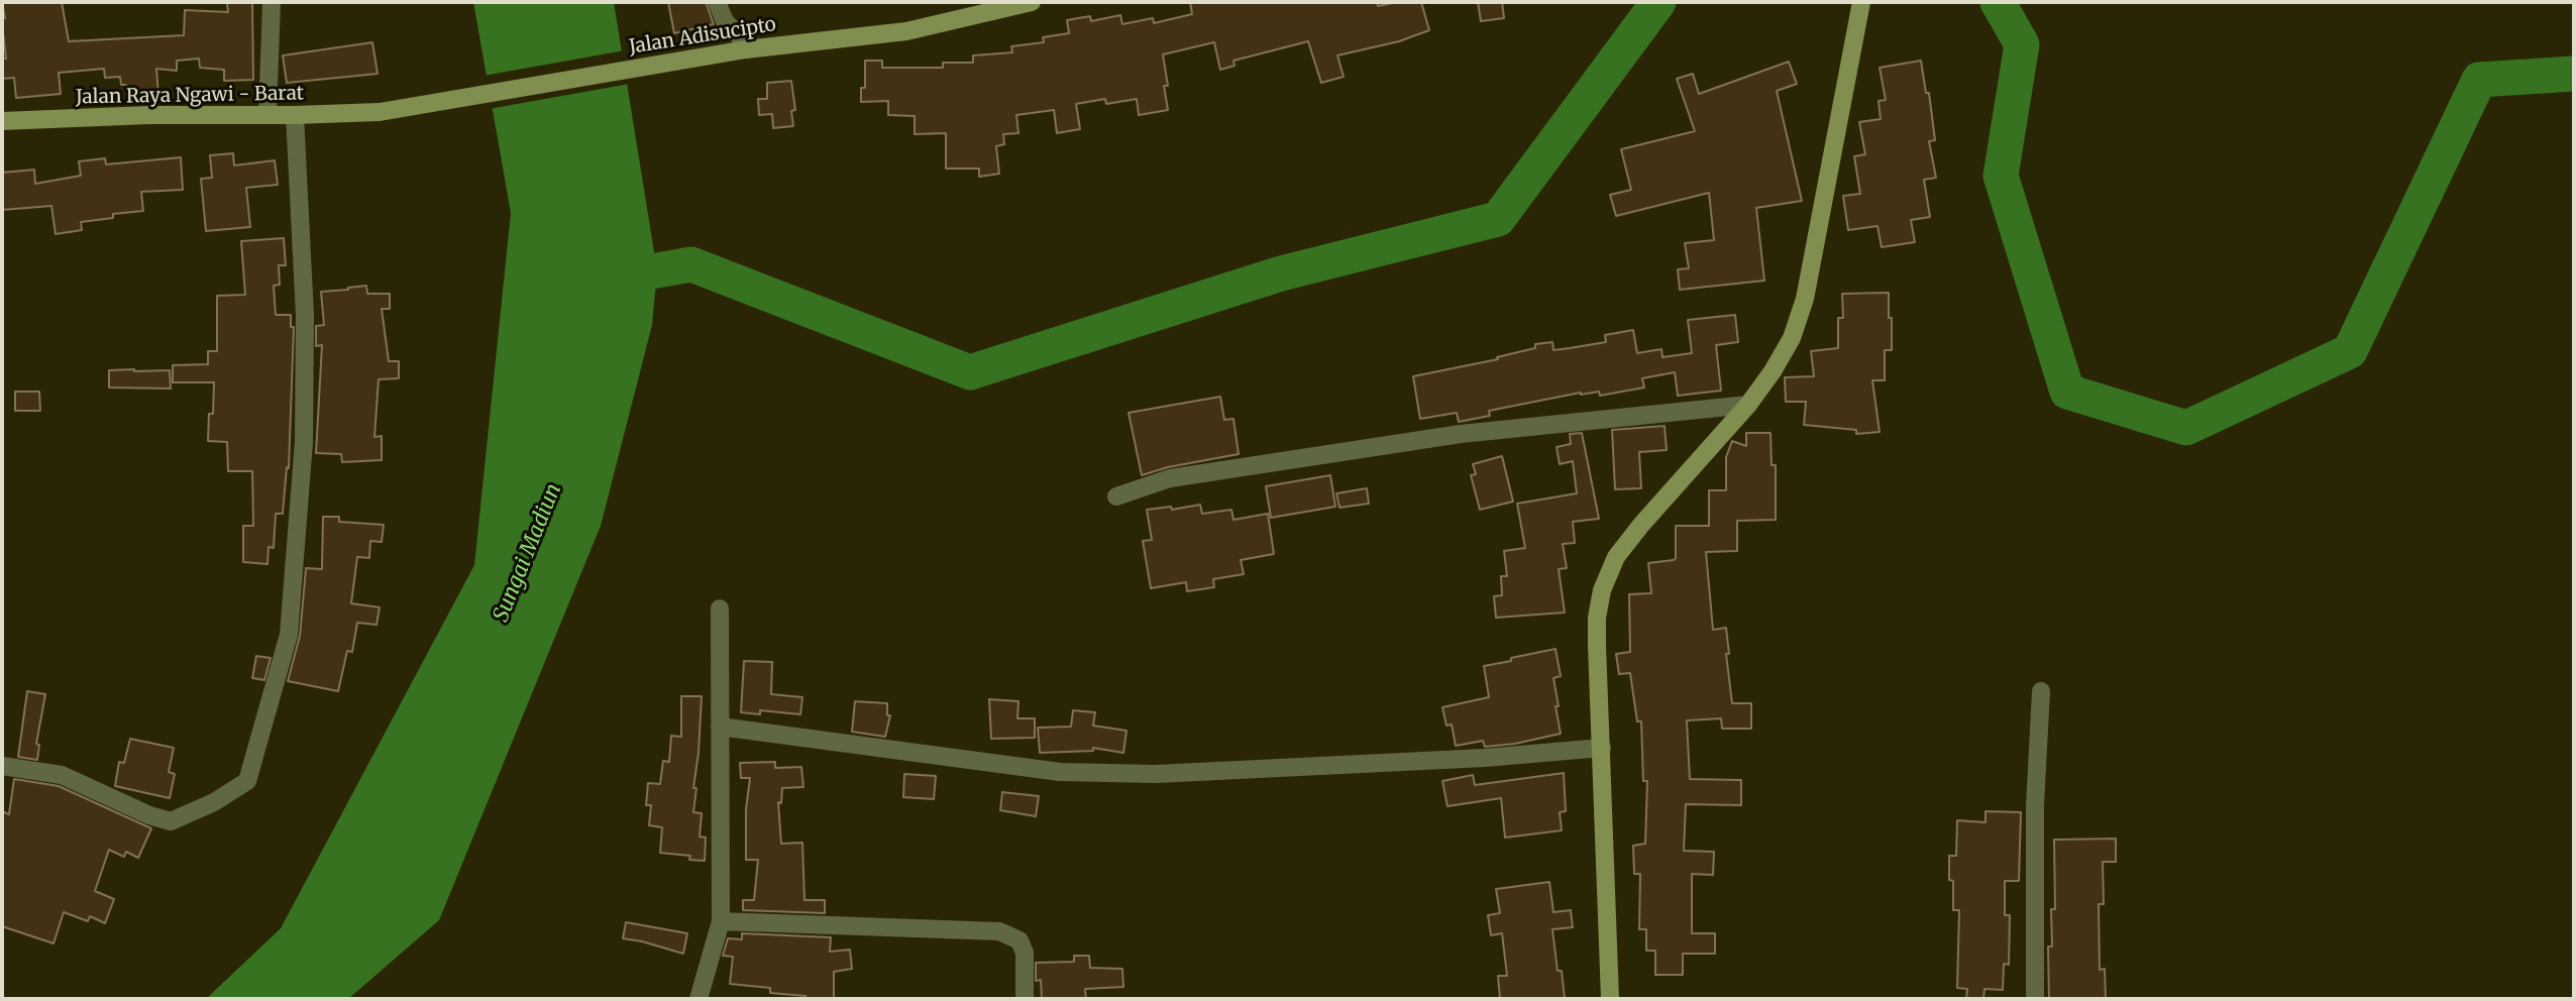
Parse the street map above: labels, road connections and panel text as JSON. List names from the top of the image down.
{
  "streets": {
    "main road": ["Jalan Adisucipto", "Jalan Raya Ngawi - Barat"]
  },
  "crossings": [
    ["Jalan Adisucipto", "Jalan Raya Ngawi - Barat"]
  ],
  "water": ["Sungai Madiun"]
}
